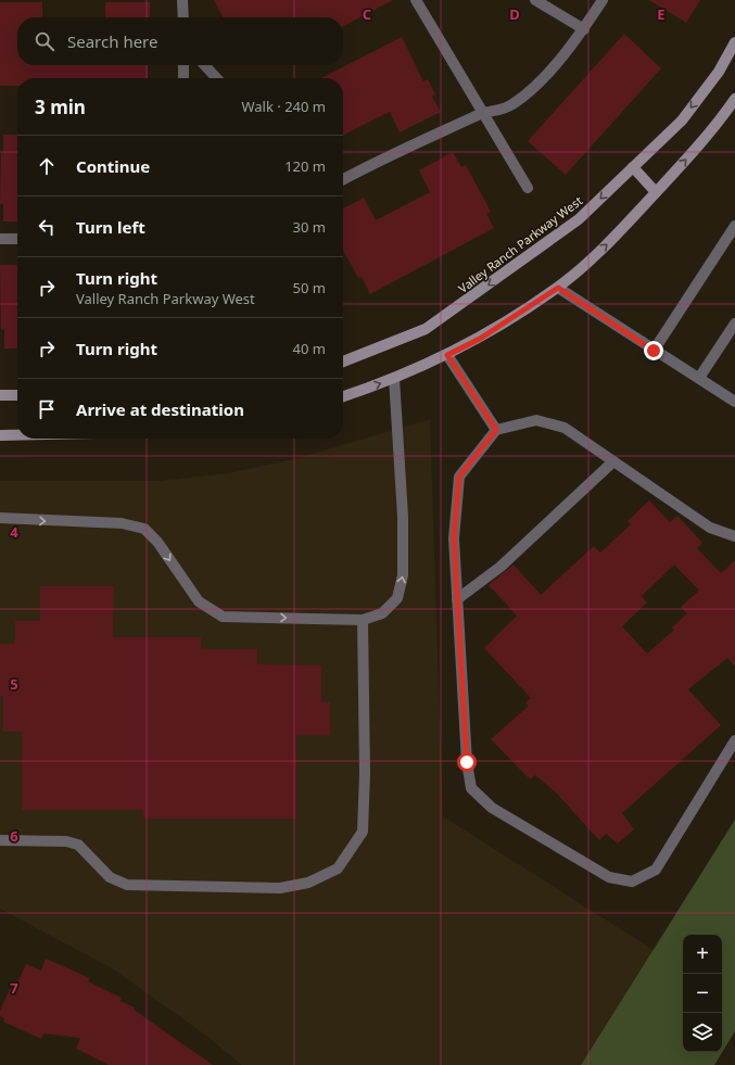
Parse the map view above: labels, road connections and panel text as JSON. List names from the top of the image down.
{
  "streets": {
    "main road": ["Valley Ranch Parkway West"]
  },
  "page": {
    "search": "Search here",
    "heading": ["3 min", "Walk · 240 m"],
    "list": [
      ["Continue", "120 m"],
      ["Turn left", "30 m"],
      ["Turn right", "Valley Ranch Parkway West", "50 m"],
      ["Turn right", "40 m"],
      "Arrive at destination"
    ],
    "map_buttons": ["+", "−"]
  },
  "grid": {
    "columns": ["C", "D", "E"],
    "rows": [
      "4",
      "5",
      "6",
      "7"
    ]
  }
}
